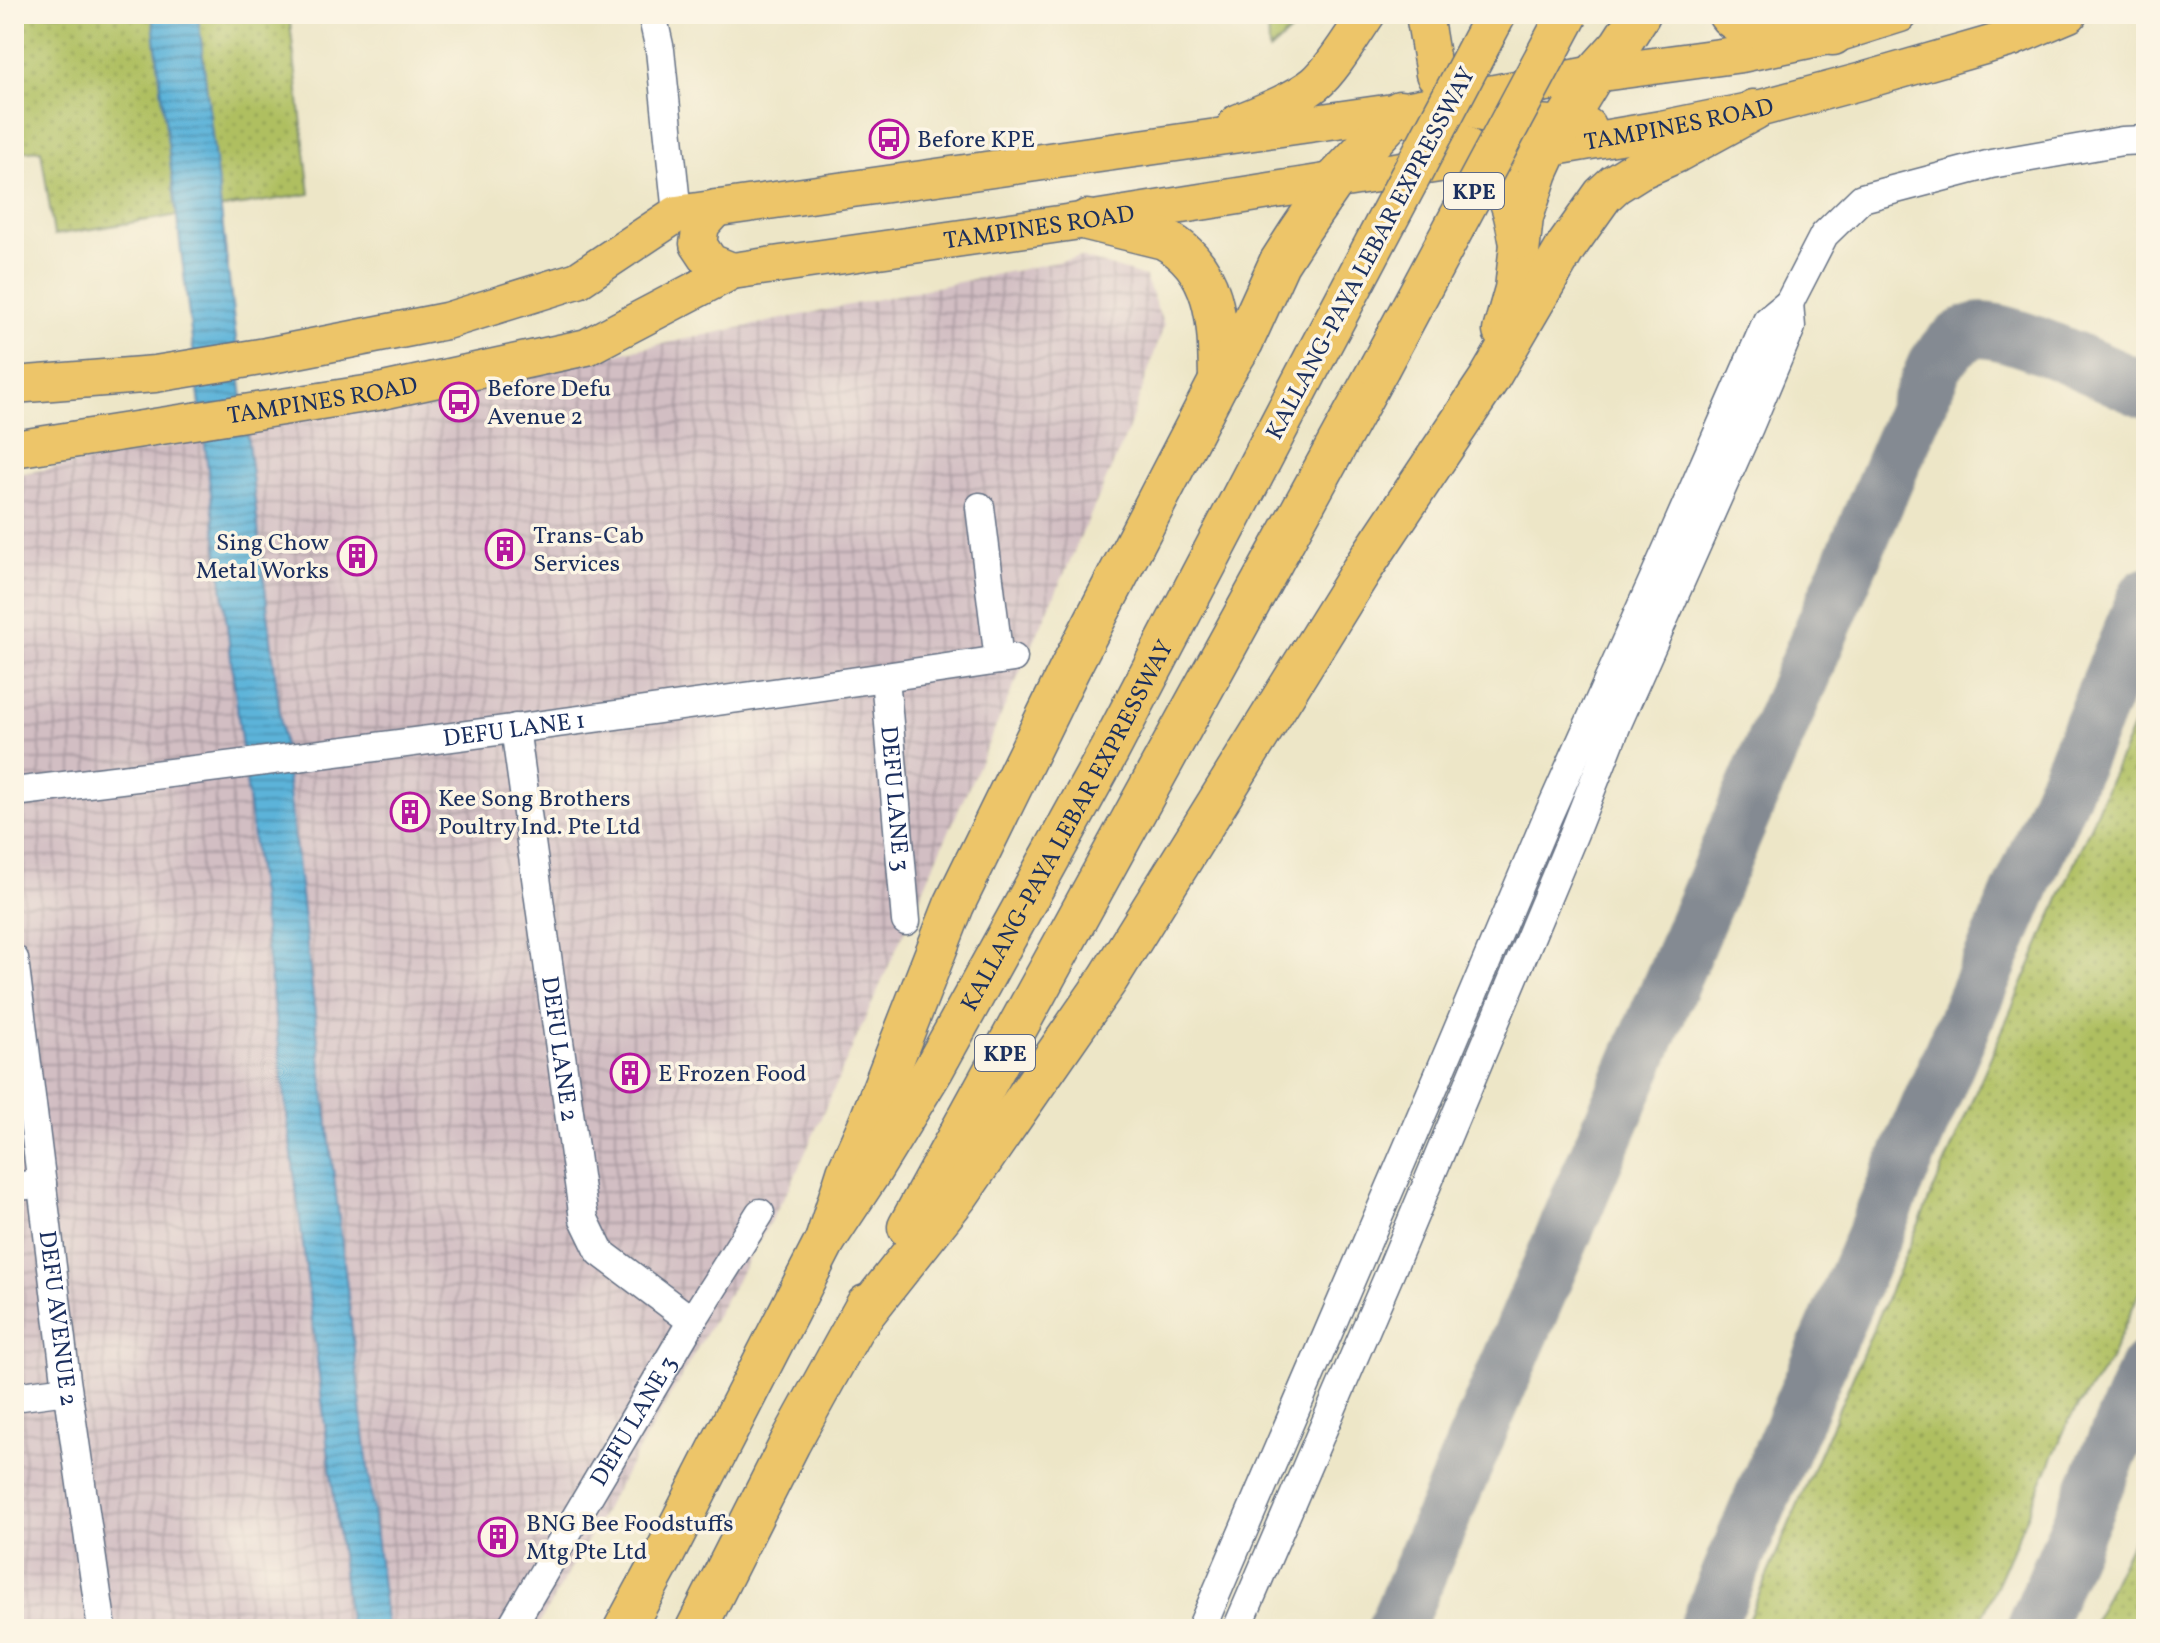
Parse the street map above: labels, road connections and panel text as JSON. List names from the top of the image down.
{
  "streets": {
    "highway": ["KPE", "KALLANG-PAYA LEBAR EXPRESSWAY"],
    "main road": ["TAMPINES ROAD"],
    "street": [
      "DEFU LANE 1",
      "DEFU LANE 3",
      "DEFU LANE 2",
      "DEFU AVENUE 2"
    ]
  },
  "crossings": [
    ["DEFU LANE 1", "DEFU LANE 3"],
    ["DEFU LANE 1", "DEFU LANE 2"],
    ["DEFU LANE 3", "DEFU LANE 2"]
  ],
  "places": {
    "bus stop": ["Before KPE", "Before Defu Avenue 2"],
    "building": [
      "Trans-Cab Services",
      "Sing Chow Metal Works",
      "Kee Song Brothers Poultry Ind. Pte Ltd",
      "E Frozen Food",
      "BNG Bee Foodstuffs Mtg Pte Ltd"
    ]
  }
}
